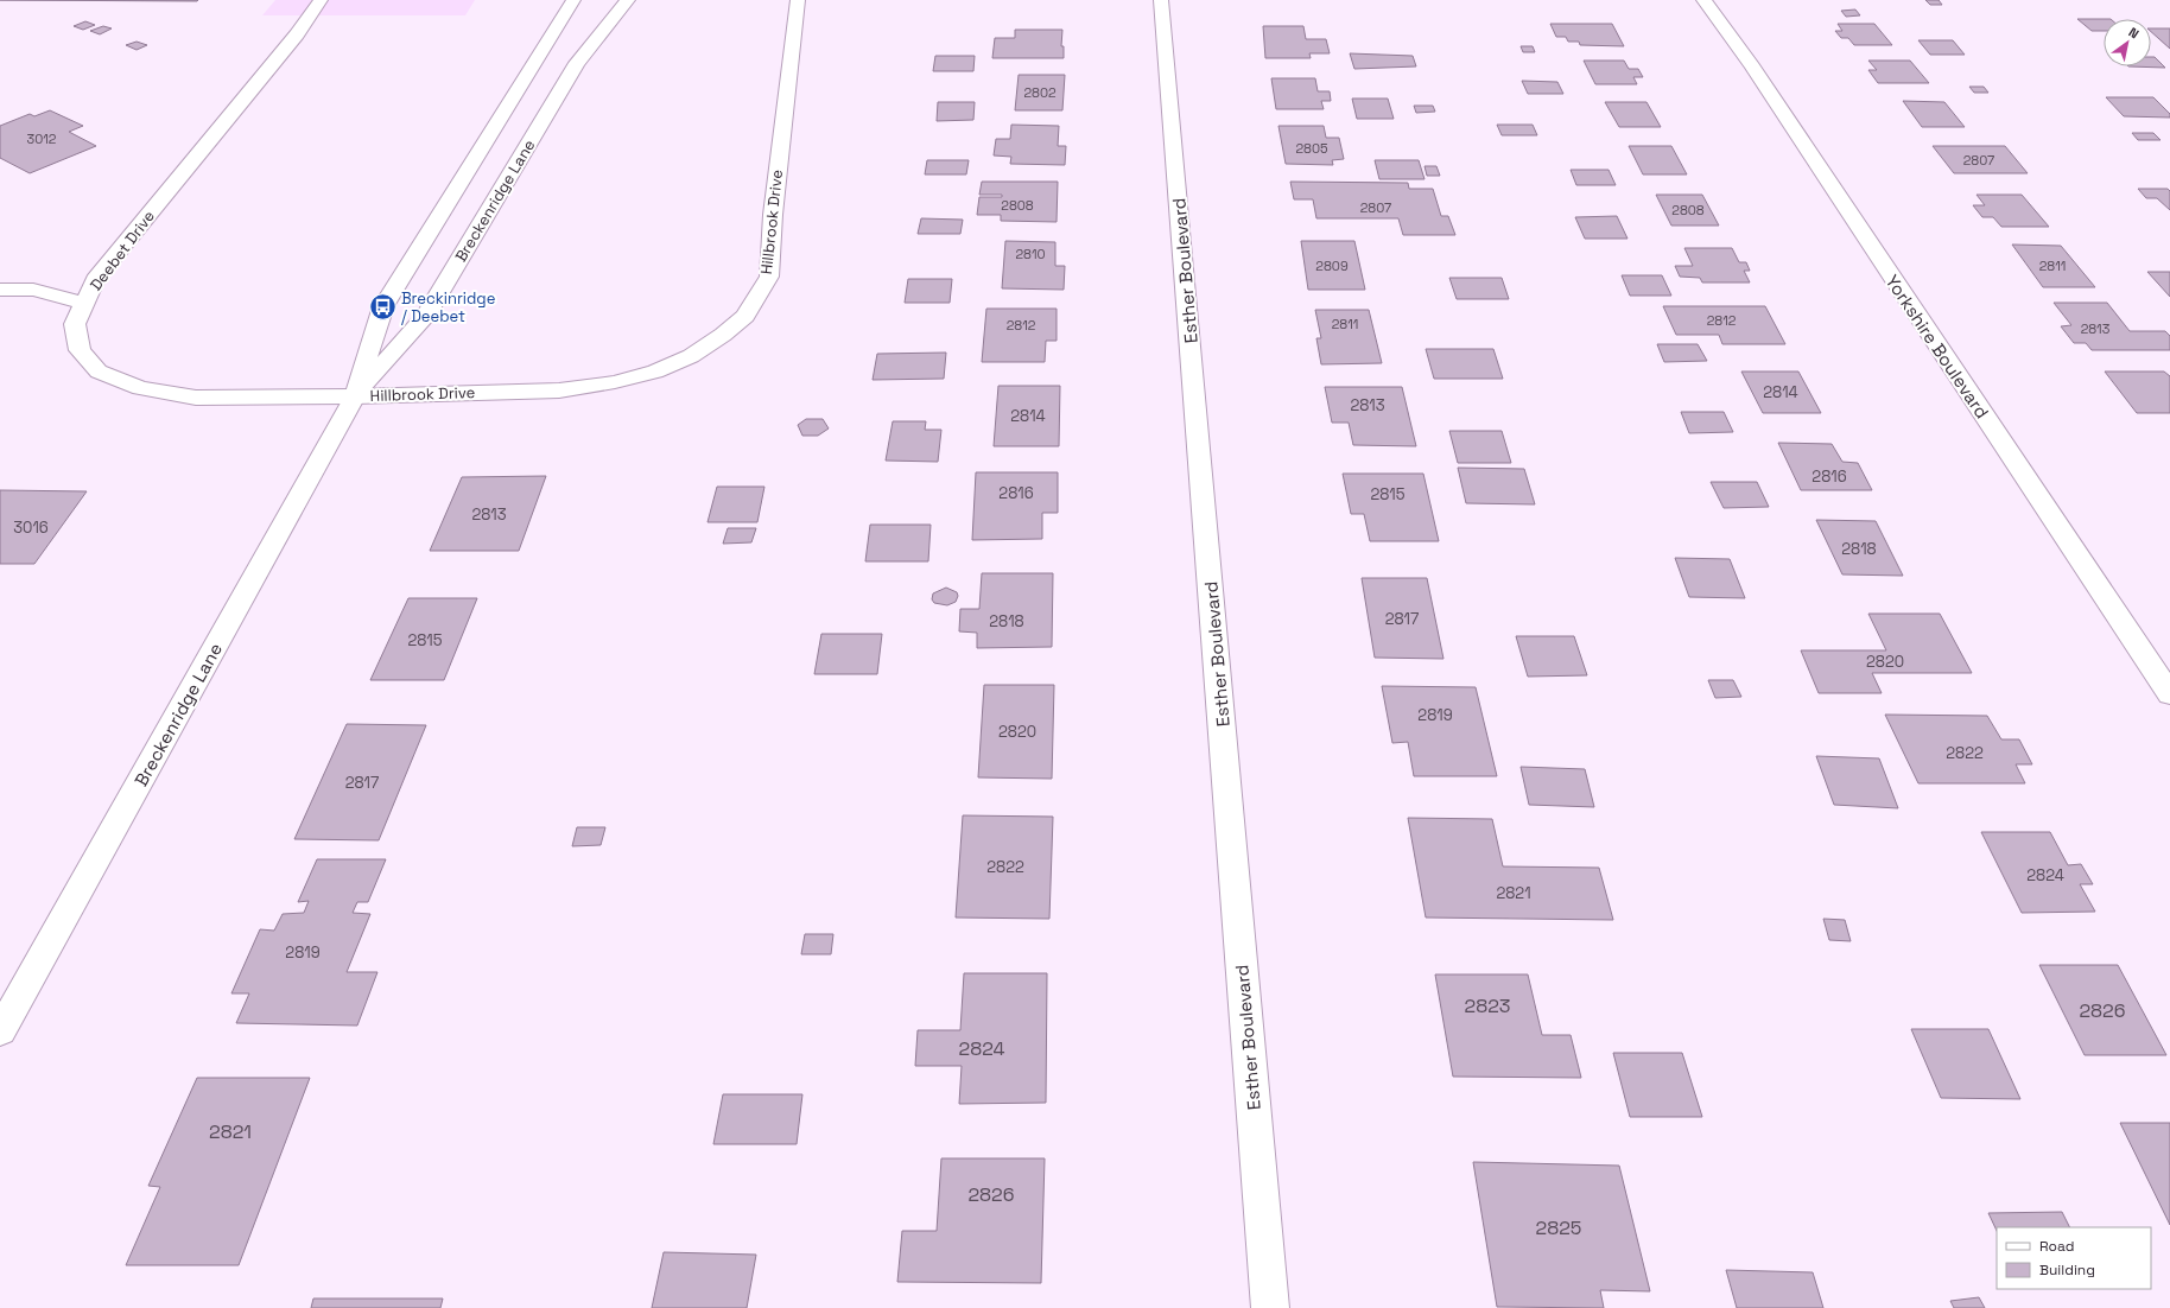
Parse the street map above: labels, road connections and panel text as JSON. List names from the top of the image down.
{
  "streets": {
    "street": [
      "Breckenridge Lane",
      "Hillbrook Drive",
      "Deebet Drive",
      "Esther Boulevard",
      "Yorkshire Boulevard"
    ]
  },
  "crossings": [
    ["Breckenridge Lane", "Hillbrook Drive"],
    ["Breckenridge Lane", "Deebet Drive"],
    ["Hillbrook Drive", "Deebet Drive"]
  ],
  "places": {
    "bus stop": ["Breckinridge / Deebet"]
  },
  "house_numbers": [
    "2802",
    "3012",
    "2805",
    "2807",
    "2808",
    "2807",
    "2808",
    "2810",
    "2809",
    "2811",
    "2812",
    "2811",
    "2812",
    "2813",
    "2814",
    "2813",
    "2814",
    "2816",
    "2816",
    "2815",
    "2813",
    "3016",
    "2818",
    "2817",
    "2818",
    "2815",
    "2820",
    "2819",
    "2820",
    "2822",
    "2817",
    "2822",
    "2824",
    "2821",
    "2819",
    "2823",
    "2826",
    "2824",
    "2821",
    "2826",
    "2825"
  ],
  "legend": ["Road", "Building"],
  "north": "top right"
}
